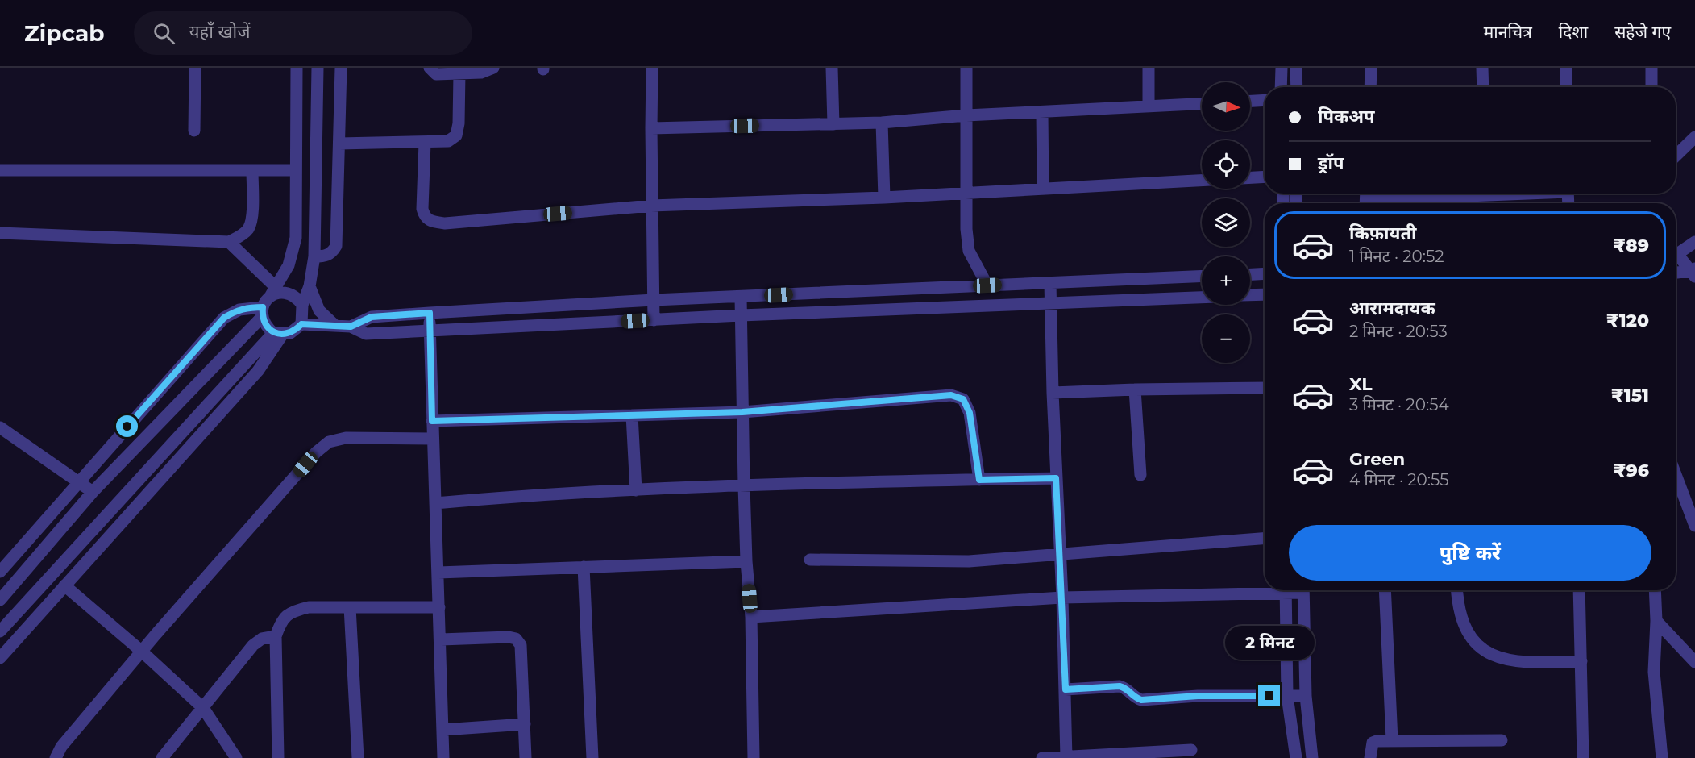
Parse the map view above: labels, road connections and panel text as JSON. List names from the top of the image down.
{
  "north": "right",
  "page": {
    "header": "Zipcab",
    "search": "यहाँ खोजें",
    "nav": ["मानचित्र", "दिशा", "सहेजे गए"],
    "map_buttons": ["+", "−"],
    "banner": ["पिकअप", "ड्रॉप"],
    "list": [
      {
        "name": "किफ़ायती",
        "note": "1 मिनट · 20:52",
        "value": "₹89"
      },
      {
        "name": "आरामदायक",
        "note": "2 मिनट · 20:53",
        "value": "₹120"
      },
      {
        "name": "XL",
        "note": "3 मिनट · 20:54",
        "value": "₹151"
      },
      {
        "name": "Green",
        "note": "4 मिनट · 20:55",
        "value": "₹96"
      }
    ],
    "buttons": "पुष्टि करें",
    "bubble": "2 मिनट"
  }
}
